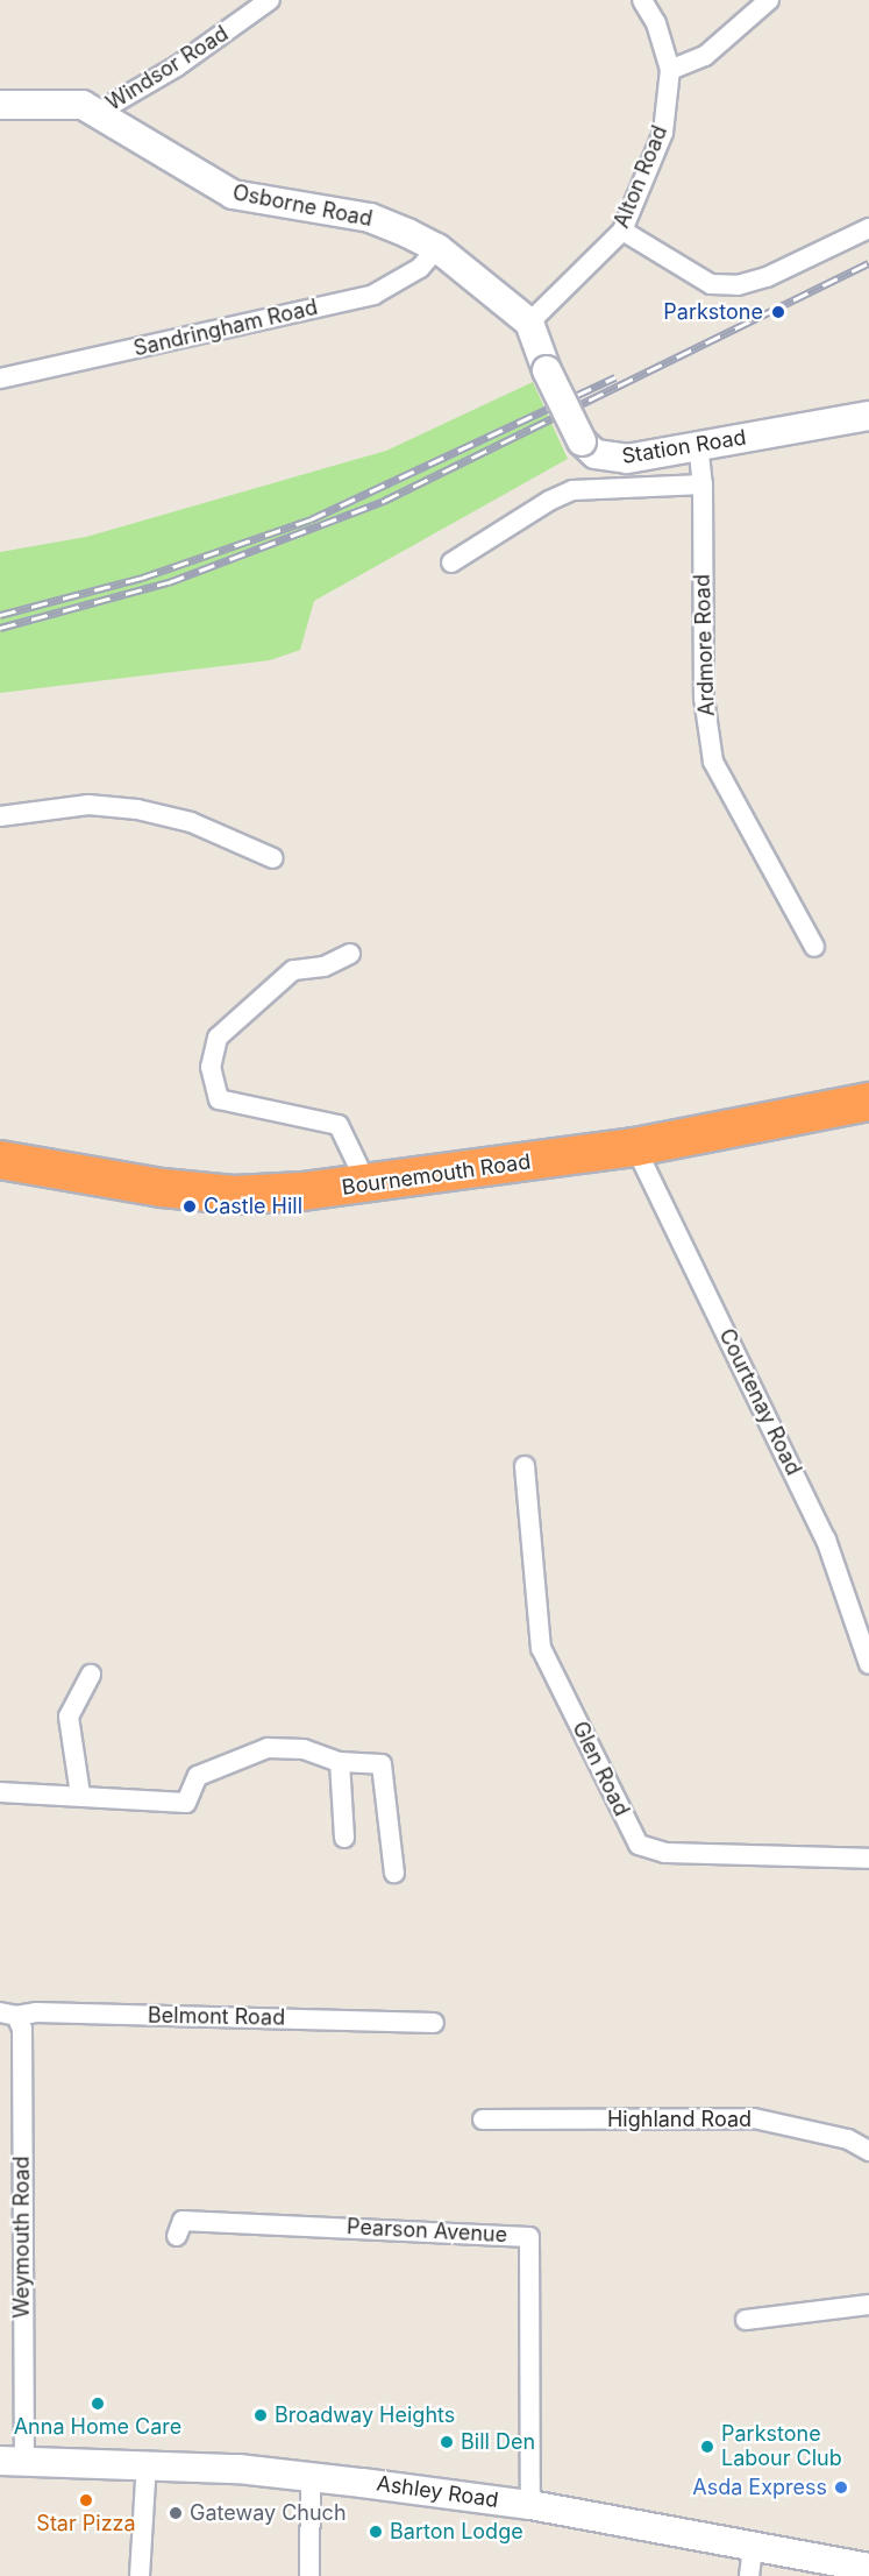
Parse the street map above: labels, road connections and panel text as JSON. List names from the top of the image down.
{
  "streets": {
    "highway": ["Bournemouth Road"],
    "street": [
      "Windsor Road",
      "Alton Road",
      "Osborne Road",
      "Sandringham Road",
      "Station Road",
      "Ardmore Road",
      "Courtenay Road",
      "Glen Road",
      "Belmont Road",
      "Highland Road",
      "Pearson Avenue",
      "Weymouth Road",
      "Ashley Road"
    ]
  },
  "crossings": [
    ["Windsor Road", "Osborne Road"],
    ["Alton Road", "Osborne Road"],
    ["Osborne Road", "Sandringham Road"],
    ["Osborne Road", "Station Road"],
    ["Station Road", "Ardmore Road"],
    ["Bournemouth Road", "Courtenay Road"],
    ["Belmont Road", "Weymouth Road"],
    ["Pearson Avenue", "Ashley Road"],
    ["Weymouth Road", "Ashley Road"]
  ],
  "places": [
    "Parkstone",
    "Castle Hill",
    "Anna Home Care",
    "Broadway Heights",
    "Bill Den",
    "Parkstone Labour Club",
    "Asda Express",
    "Star Pizza",
    "Gateway Chuch",
    "Barton Lodge"
  ]
}
